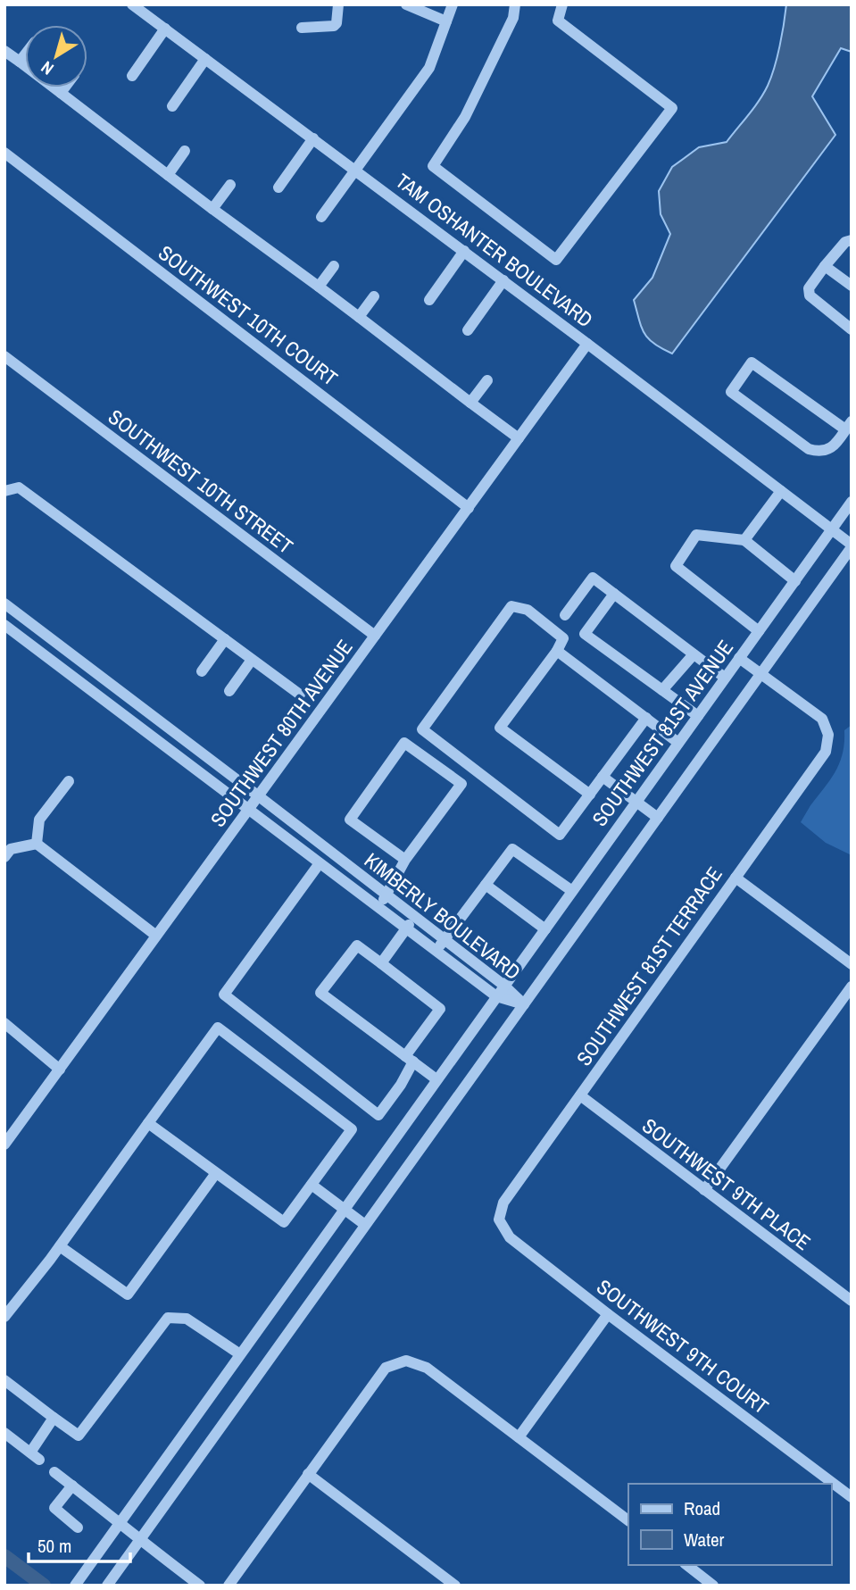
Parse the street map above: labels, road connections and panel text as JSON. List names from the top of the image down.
{
  "streets": {
    "street": [
      "TAM OSHANTER BOULEVARD",
      "SOUTHWEST 10TH COURT",
      "SOUTHWEST 10TH STREET",
      "SOUTHWEST 80TH AVENUE",
      "SOUTHWEST 81ST AVENUE",
      "KIMBERLY BOULEVARD",
      "SOUTHWEST 81ST TERRACE",
      "SOUTHWEST 9TH PLACE",
      "SOUTHWEST 9TH COURT"
    ]
  },
  "crossings": [
    ["TAM OSHANTER BOULEVARD", "SOUTHWEST 80TH AVENUE"],
    ["TAM OSHANTER BOULEVARD", "SOUTHWEST 81ST AVENUE"],
    ["SOUTHWEST 10TH COURT", "SOUTHWEST 80TH AVENUE"],
    ["SOUTHWEST 10TH STREET", "SOUTHWEST 80TH AVENUE"],
    ["SOUTHWEST 80TH AVENUE", "KIMBERLY BOULEVARD"],
    ["SOUTHWEST 81ST AVENUE", "KIMBERLY BOULEVARD"],
    ["SOUTHWEST 81ST TERRACE", "SOUTHWEST 9TH PLACE"],
    ["SOUTHWEST 81ST TERRACE", "SOUTHWEST 9TH COURT"]
  ],
  "legend": ["Road", "Water"],
  "scale_bar": "50 m",
  "north": "bottom left"
}
